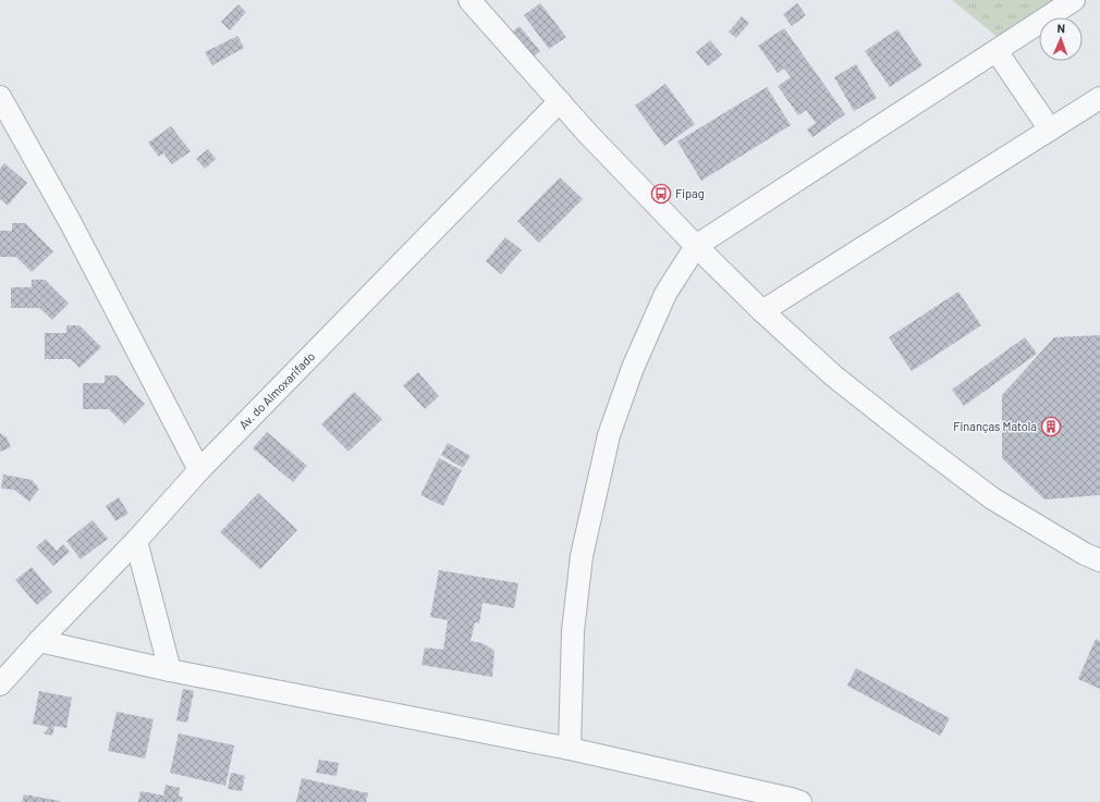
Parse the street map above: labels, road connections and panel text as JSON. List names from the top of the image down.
{
  "streets": {
    "street": ["Av. do Almoxarifado"]
  },
  "places": {
    "bus stop": ["Fipag"],
    "building": ["Finanças Matola"]
  },
  "north": "top"
}
